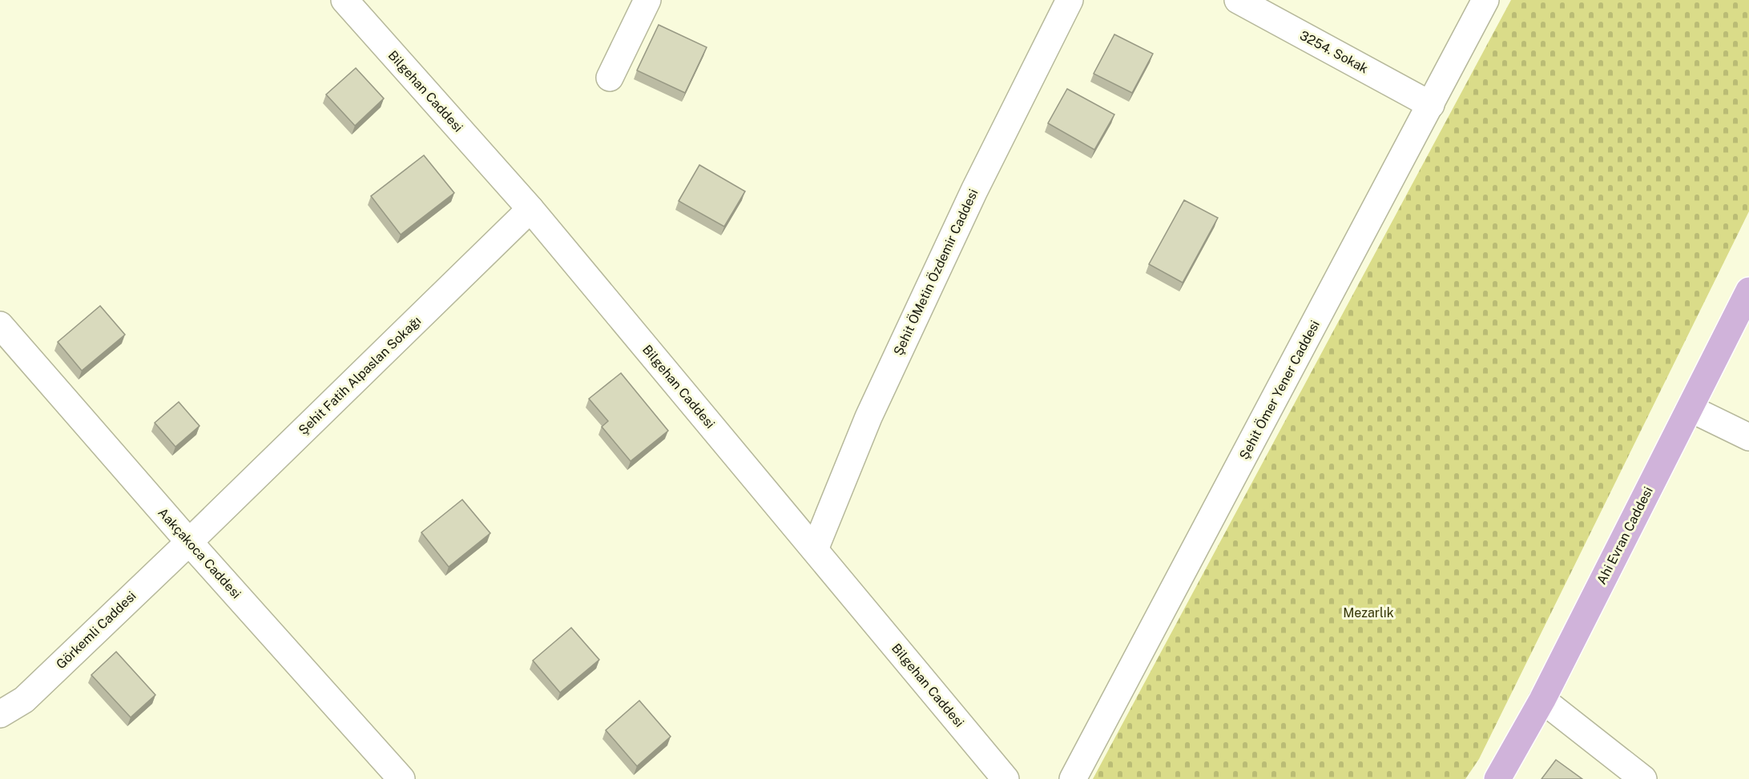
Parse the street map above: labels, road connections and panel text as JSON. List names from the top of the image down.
{
  "streets": {
    "main road": ["Ahi Evran Caddesi"],
    "street": [
      "3254. Sokak",
      "Bilgehan Caddesi",
      "Şehit ÖMetin Özdemir Caddesi",
      "Şehit Fatih Alpaslan Sokağı",
      "Şehit Ömer Yener Caddesi",
      "Aakçakoca Caddesi",
      "Görkemli Caddesi"
    ]
  },
  "crossings": [
    ["3254. Sokak", "Şehit Ömer Yener Caddesi"],
    ["Bilgehan Caddesi", "Şehit ÖMetin Özdemir Caddesi"],
    ["Bilgehan Caddesi", "Şehit Fatih Alpaslan Sokağı"],
    ["Şehit Fatih Alpaslan Sokağı", "Aakçakoca Caddesi"],
    ["Şehit Fatih Alpaslan Sokağı", "Görkemli Caddesi"],
    ["Aakçakoca Caddesi", "Görkemli Caddesi"]
  ],
  "parks": ["Mezarlık"]
}
